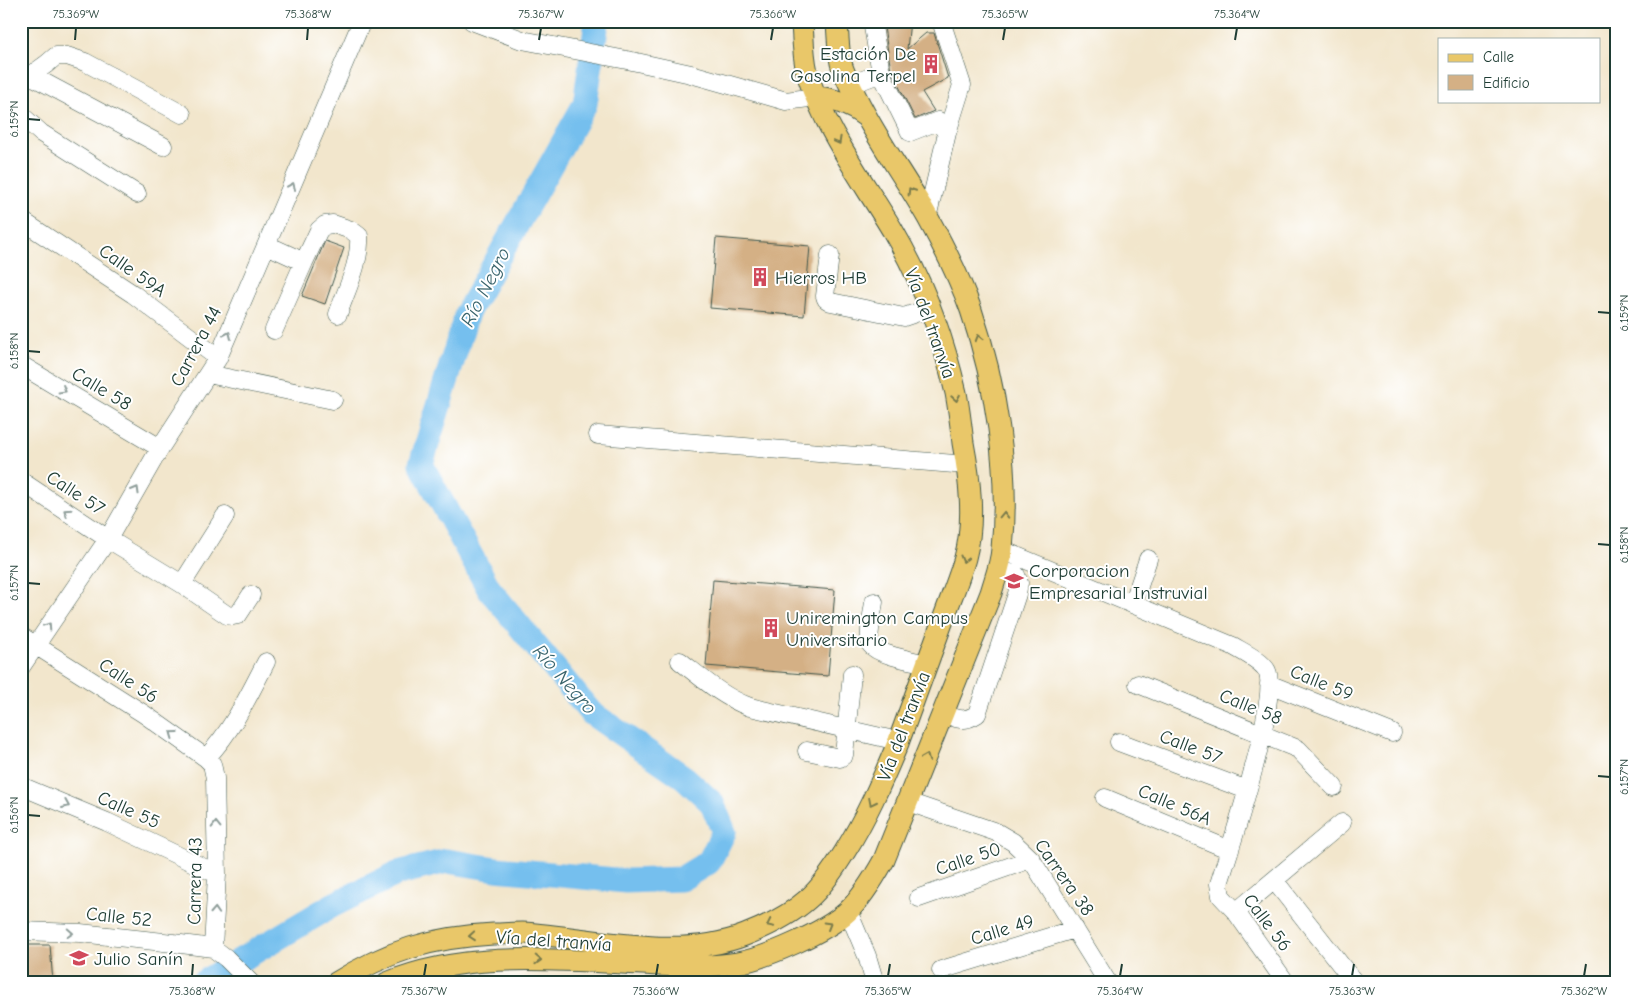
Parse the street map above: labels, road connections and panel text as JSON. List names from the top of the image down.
{
  "streets": {
    "main road": ["Vía del tranvía"],
    "street": [
      "Calle 59A",
      "Carrera 44",
      "Calle 58",
      "Calle 57",
      "Calle 56",
      "Calle 59",
      "Calle 56A",
      "Calle 55",
      "Calle 50",
      "Carrera 38",
      "Carrera 43",
      "Calle 52",
      "Calle 49"
    ]
  },
  "crossings": [
    ["Calle 59A", "Carrera 44"],
    ["Vía del tranvía", "Calle 59"],
    ["Vía del tranvía", "Carrera 38"],
    ["Carrera 44", "Calle 58"],
    ["Carrera 44", "Calle 57"],
    ["Carrera 44", "Calle 56"],
    ["Calle 56", "Calle 56A"],
    ["Calle 56", "Carrera 43"],
    ["Calle 55", "Carrera 43"],
    ["Calle 50", "Carrera 38"],
    ["Carrera 38", "Calle 49"],
    ["Carrera 43", "Calle 52"]
  ],
  "one_way": [
    "Carrera 44",
    "Calle 58",
    "Calle 56",
    "Calle 55",
    "Carrera 43",
    "Calle 52"
  ],
  "water": ["Río Negro"],
  "places": {
    "building": ["Estación De Gasolina Terpel", "Hierros HB", "Uniremington Campus Universitario"],
    "school or university": ["Corporacion Empresarial Instruvial", "Julio Sanín"]
  },
  "legend": ["Calle", "Edificio"],
  "coordinates": [
    "75.369°W",
    "75.368°W",
    "75.367°W",
    "75.366°W",
    "75.365°W",
    "75.364°W",
    "6.159°N",
    "6.158°N",
    "6.157°N",
    "6.156°N",
    "75.363°W",
    "75.362°W"
  ]
}
